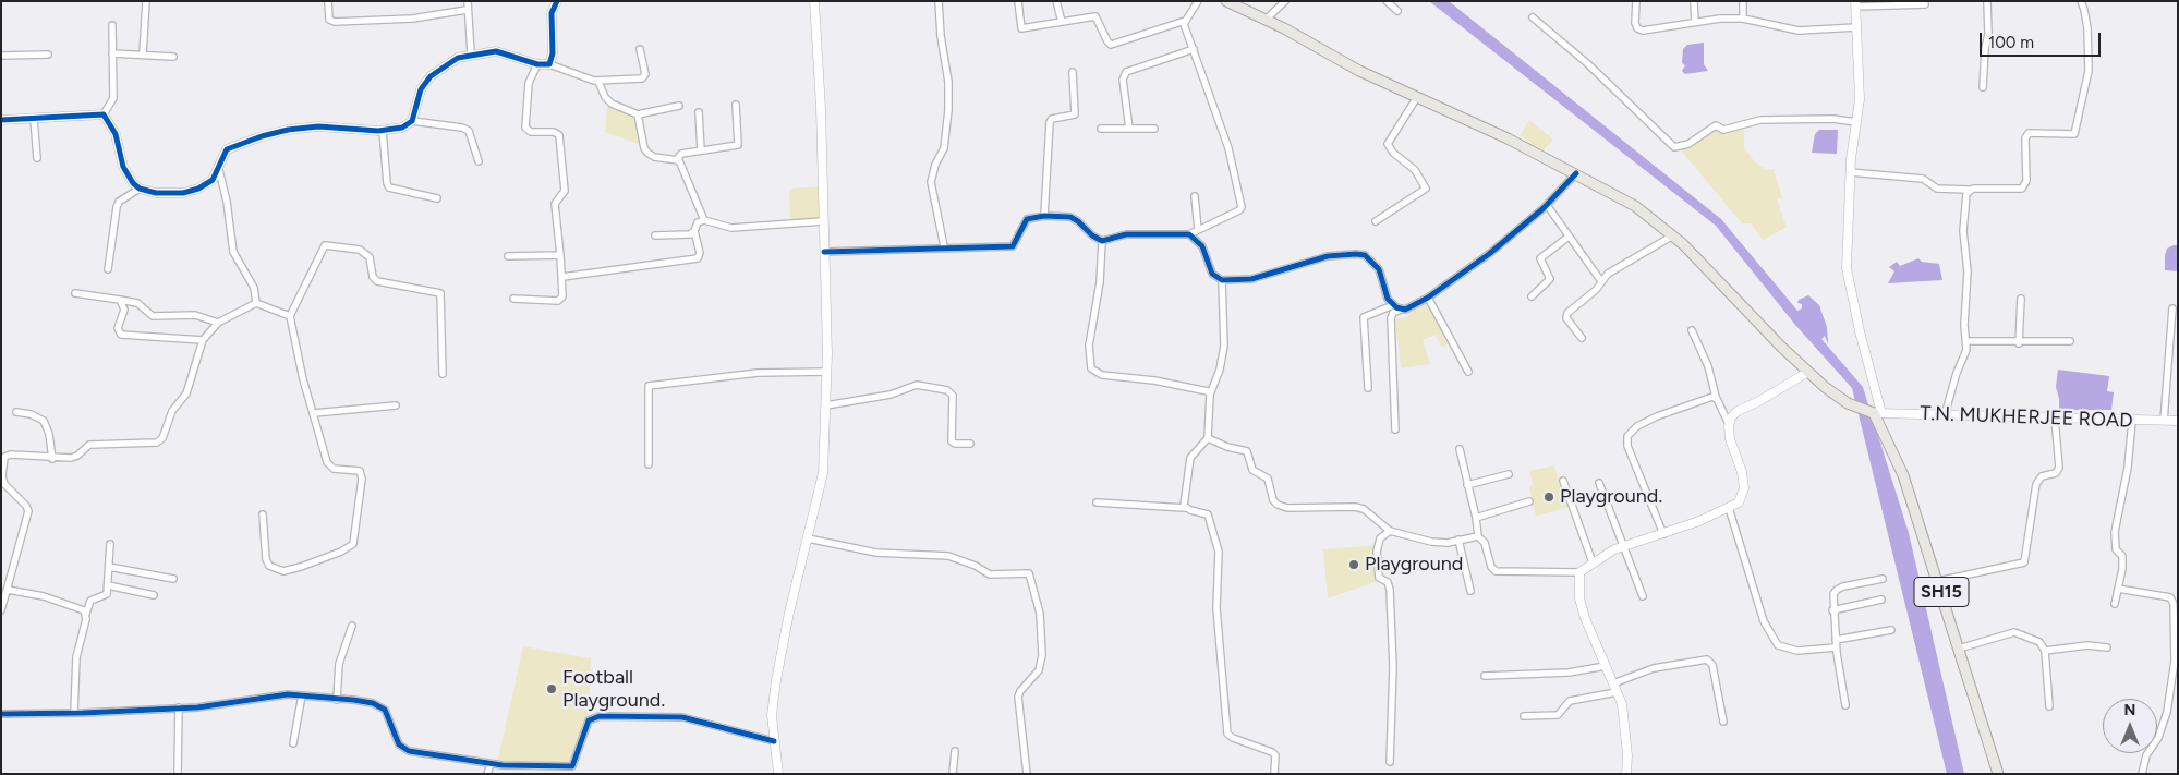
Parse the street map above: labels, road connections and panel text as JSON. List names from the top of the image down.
{
  "streets": {
    "main road": ["SH15"],
    "street": ["T.N. MUKHERJEE ROAD"]
  },
  "crossings": [
    ["T.N. MUKHERJEE ROAD", "SH15"]
  ],
  "places": ["Playground.", "Playground", "Football Playground."],
  "scale_bar": "100 m",
  "north": "top"
}
